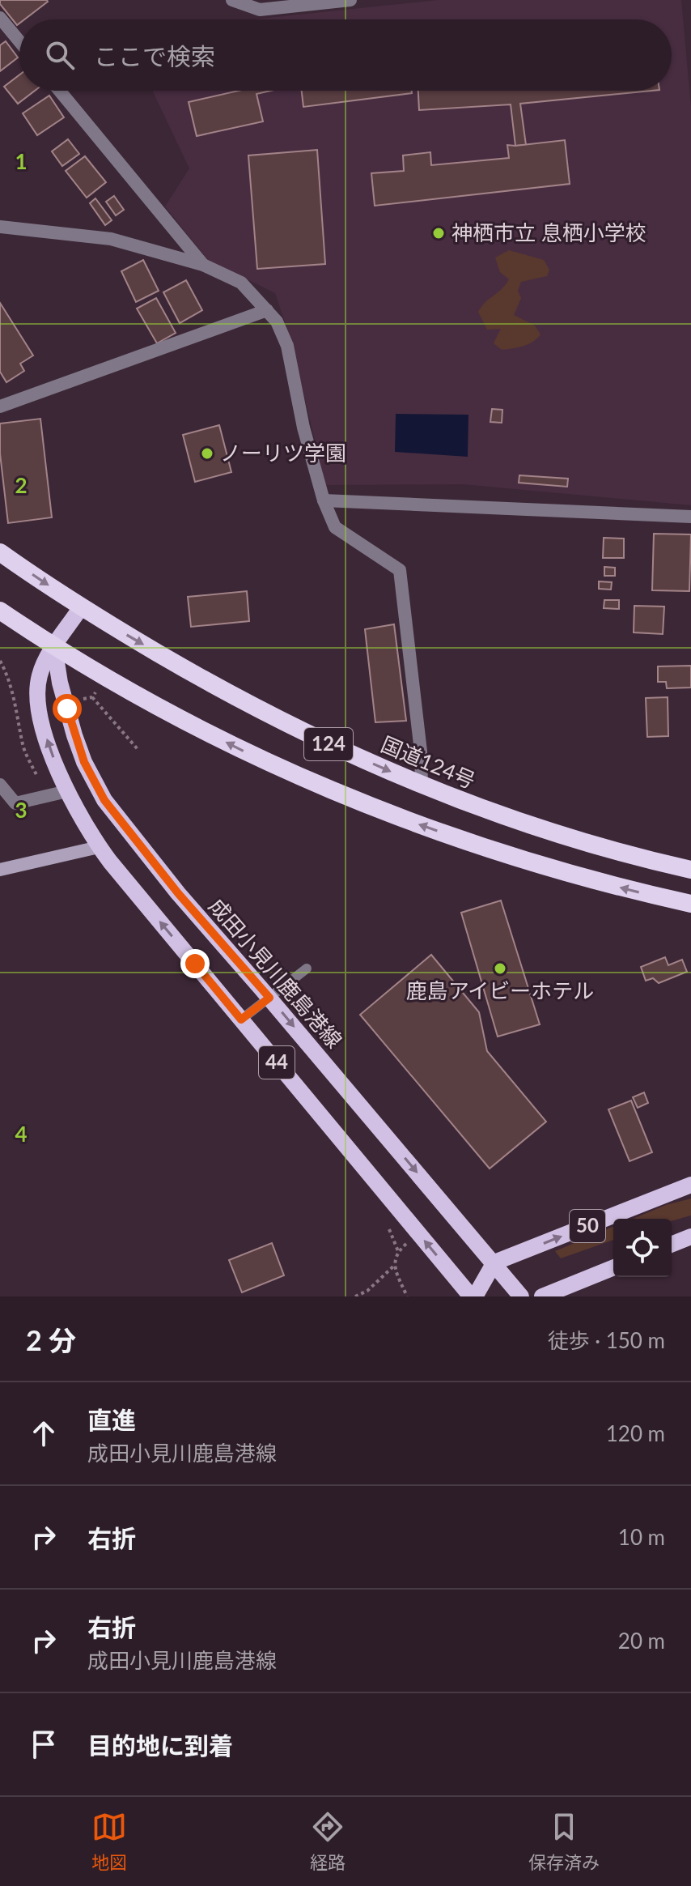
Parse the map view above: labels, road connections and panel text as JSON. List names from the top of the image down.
{
  "streets": {
    "highway": ["124", "国道124号"],
    "main road": ["成田小見川鹿島港線", "44", "50"]
  },
  "crossings": [
    ["124", "成田小見川鹿島港線"],
    ["124", "44"],
    ["国道124号", "44"],
    ["成田小見川鹿島港線", "44"],
    ["成田小見川鹿島港線", "50"]
  ],
  "places": ["神栖市立 息栖小学校", "ノーリツ学園", "鹿島アイビーホテル"],
  "page": {
    "search": "ここで検索",
    "heading": ["2 分", "徒歩 · 150 m"],
    "list": [
      ["直進", "成田小見川鹿島港線", "120 m"],
      ["右折", "10 m"],
      ["右折", "成田小見川鹿島港線", "20 m"],
      "目的地に到着"
    ],
    "nav": ["地図", "経路", "保存済み"]
  },
  "grid": {
    "rows": [
      "1",
      "2",
      "3",
      "4"
    ]
  }
}
